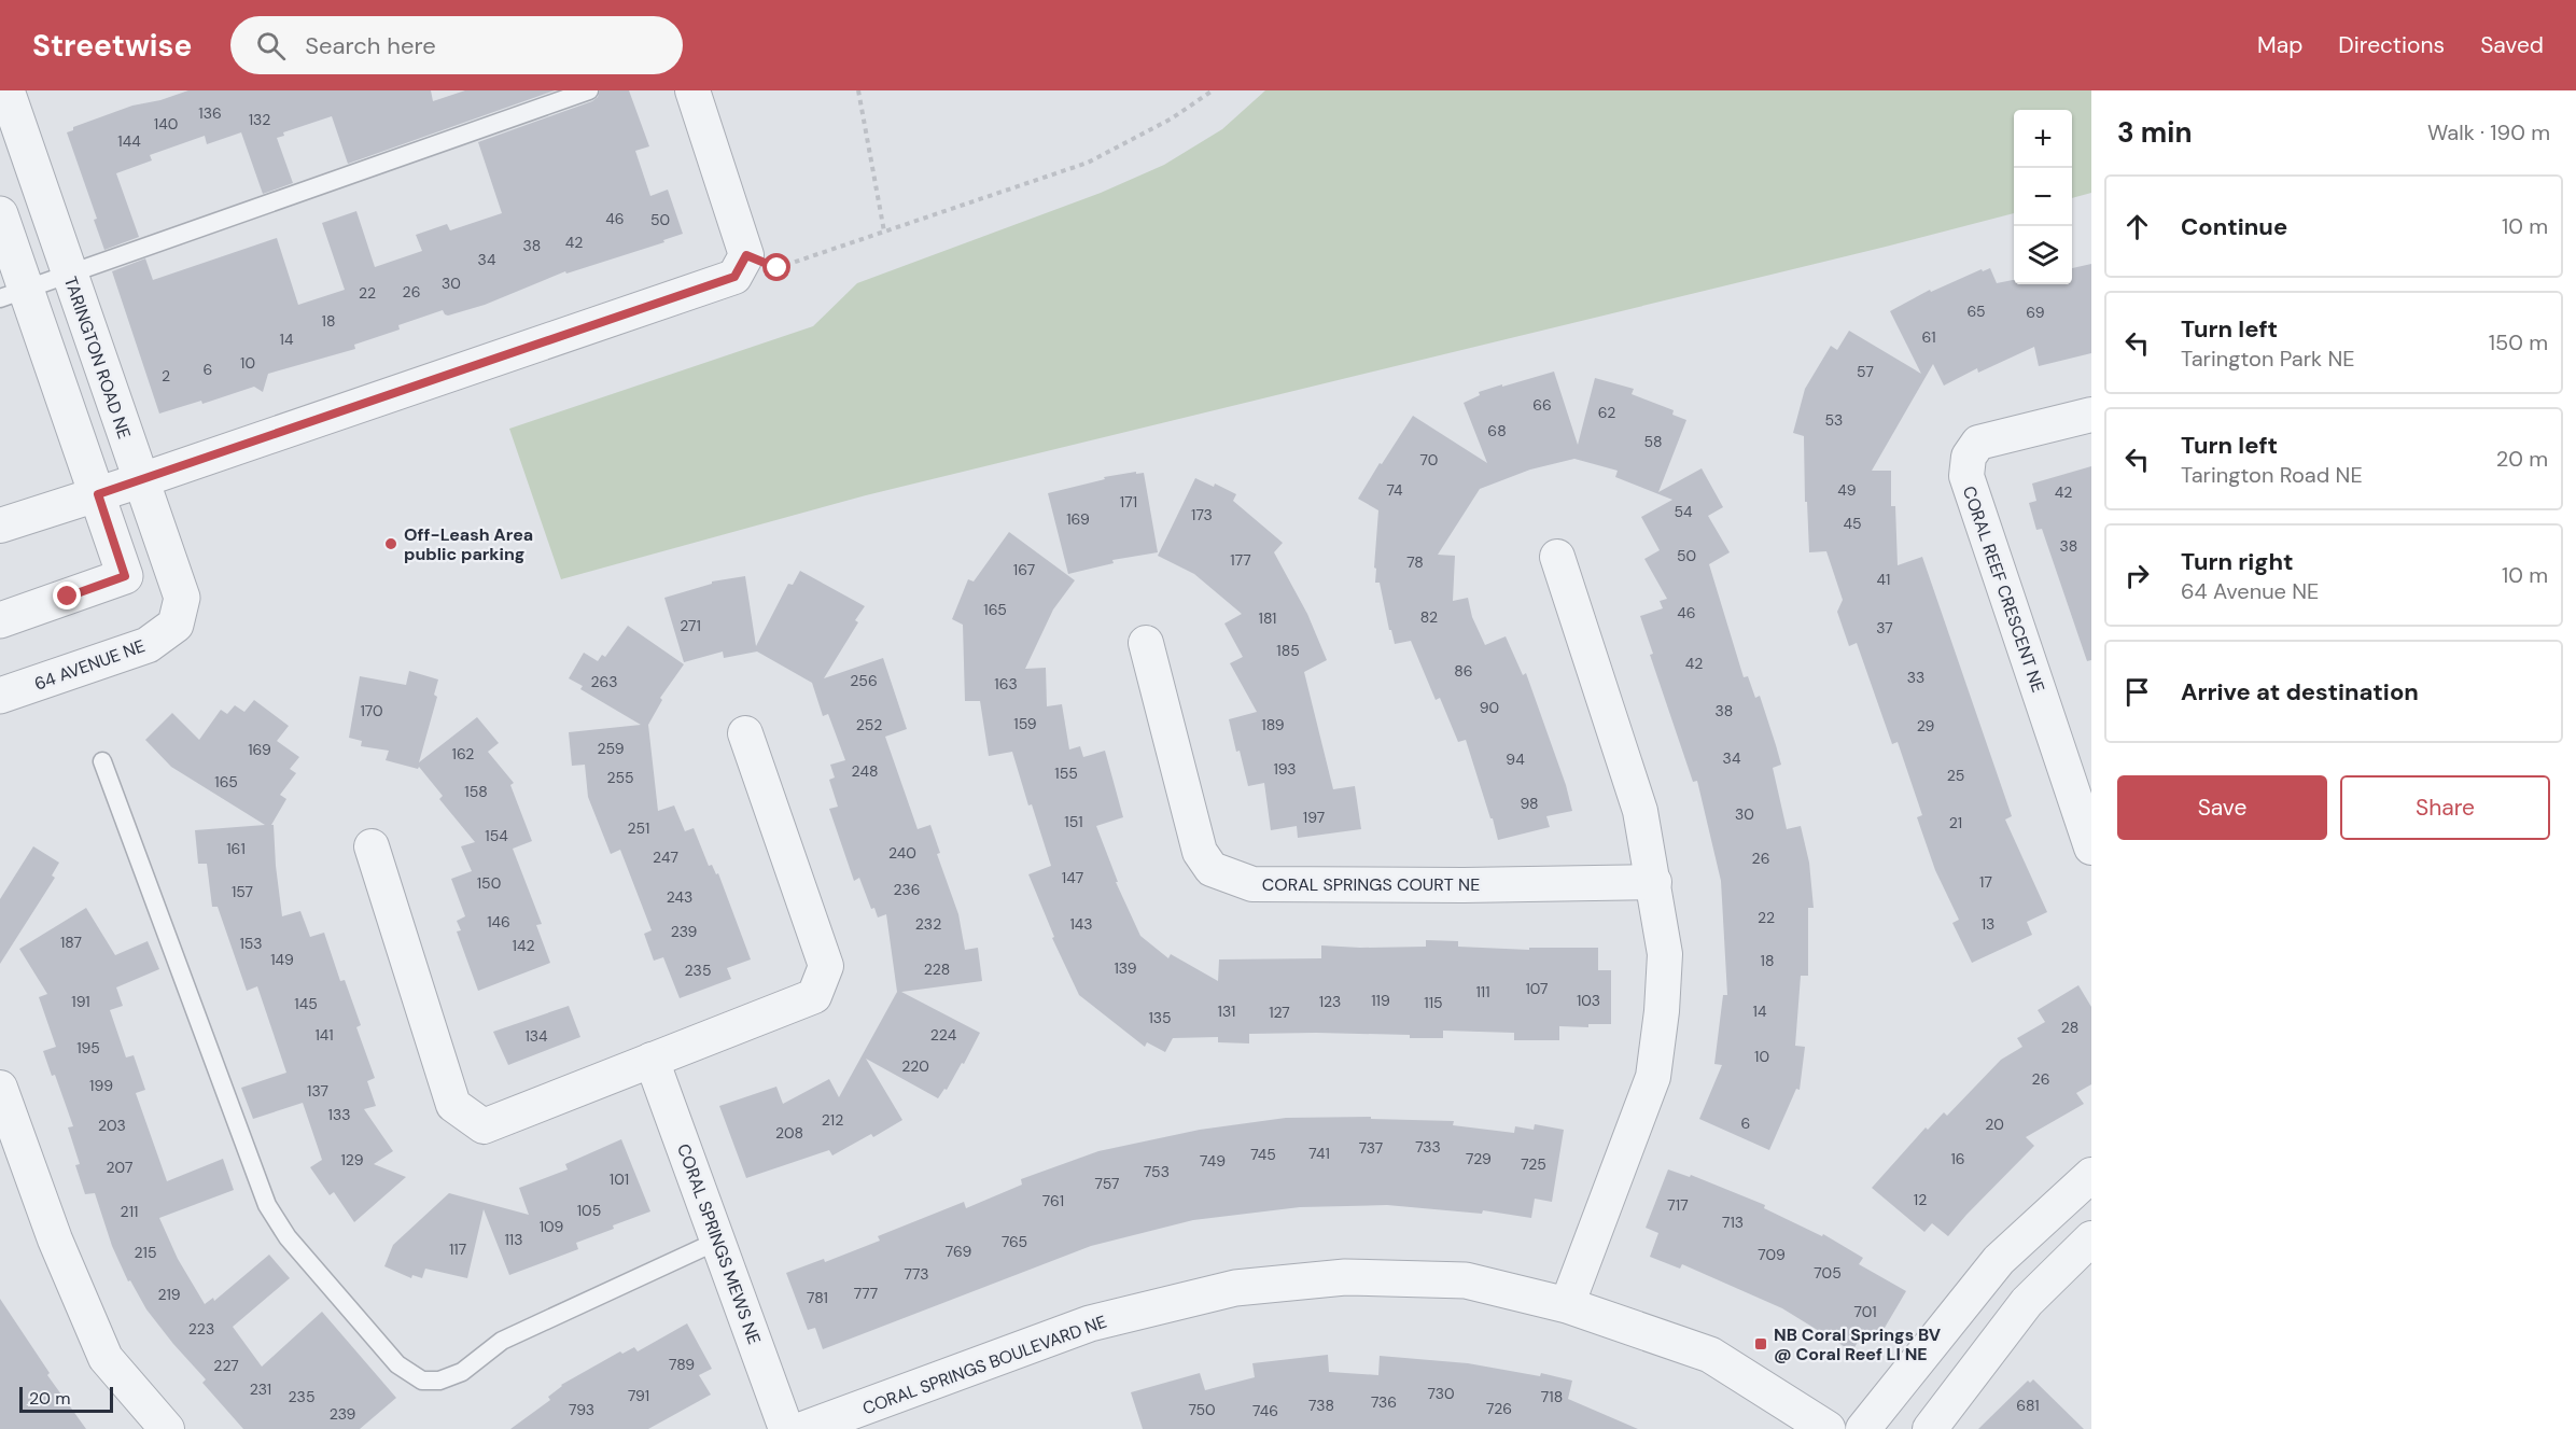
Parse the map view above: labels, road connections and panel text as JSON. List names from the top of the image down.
{
  "streets": {
    "street": [
      "TARINGTON ROAD NE",
      "CORAL REEF CRESCENT NE",
      "64 AVENUE NE",
      "CORAL SPRINGS COURT NE",
      "CORAL SPRINGS MEWS NE",
      "CORAL SPRINGS BOULEVARD NE"
    ]
  },
  "crossings": [
    ["TARINGTON ROAD NE", "64 AVENUE NE"]
  ],
  "places": {
    "other": ["Off-Leash Area public parking"],
    "transit": ["NB Coral Springs BV @ Coral Reef LI NE"]
  },
  "house_numbers": [
    "136",
    "132",
    "140",
    "144",
    "46",
    "50",
    "42",
    "38",
    "34",
    "30",
    "26",
    "22",
    "65",
    "69",
    "18",
    "61",
    "14",
    "10",
    "6",
    "57",
    "2",
    "66",
    "62",
    "53",
    "68",
    "58",
    "70",
    "74",
    "49",
    "42",
    "171",
    "54",
    "173",
    "169",
    "45",
    "38",
    "50",
    "177",
    "78",
    "167",
    "41",
    "165",
    "46",
    "82",
    "181",
    "271",
    "37",
    "185",
    "42",
    "86",
    "33",
    "256",
    "263",
    "163",
    "90",
    "170",
    "38",
    "159",
    "252",
    "189",
    "29",
    "259",
    "169",
    "162",
    "34",
    "94",
    "193",
    "248",
    "155",
    "25",
    "255",
    "165",
    "158",
    "98",
    "30",
    "197",
    "151",
    "21",
    "251",
    "154",
    "161",
    "240",
    "247",
    "26",
    "147",
    "17",
    "150",
    "236",
    "157",
    "243",
    "22",
    "146",
    "232",
    "143",
    "13",
    "239",
    "187",
    "153",
    "142",
    "149",
    "18",
    "139",
    "228",
    "235",
    "107",
    "111",
    "119",
    "103",
    "191",
    "123",
    "115",
    "145",
    "131",
    "14",
    "127",
    "135",
    "28",
    "141",
    "224",
    "134",
    "195",
    "10",
    "220",
    "26",
    "199",
    "137",
    "133",
    "212",
    "6",
    "20",
    "203",
    "208",
    "733",
    "737",
    "741",
    "745",
    "729",
    "16",
    "129",
    "749",
    "725",
    "207",
    "753",
    "101",
    "757",
    "12",
    "761",
    "717",
    "105",
    "211",
    "713",
    "109",
    "113",
    "765",
    "117",
    "769",
    "215",
    "709",
    "705",
    "773",
    "777",
    "219",
    "781",
    "701",
    "223",
    "789",
    "227",
    "231",
    "730",
    "791",
    "235",
    "718",
    "736",
    "738",
    "681",
    "726",
    "793",
    "750",
    "746",
    "239"
  ],
  "scale_bar": "20 m",
  "page": {
    "header": "Streetwise",
    "search": "Search here",
    "nav": ["Map", "Directions", "Saved"],
    "heading": ["3 min", "Walk · 190 m"],
    "map_buttons": ["+", "−"],
    "list": [
      ["Continue", "10 m"],
      ["Turn left", "Tarington Park NE", "150 m"],
      ["Turn left", "Tarington Road NE", "20 m"],
      ["Turn right", "64 Avenue NE", "10 m"],
      "Arrive at destination"
    ],
    "buttons": ["Save", "Share"],
    "scale": "20 m"
  }
}
